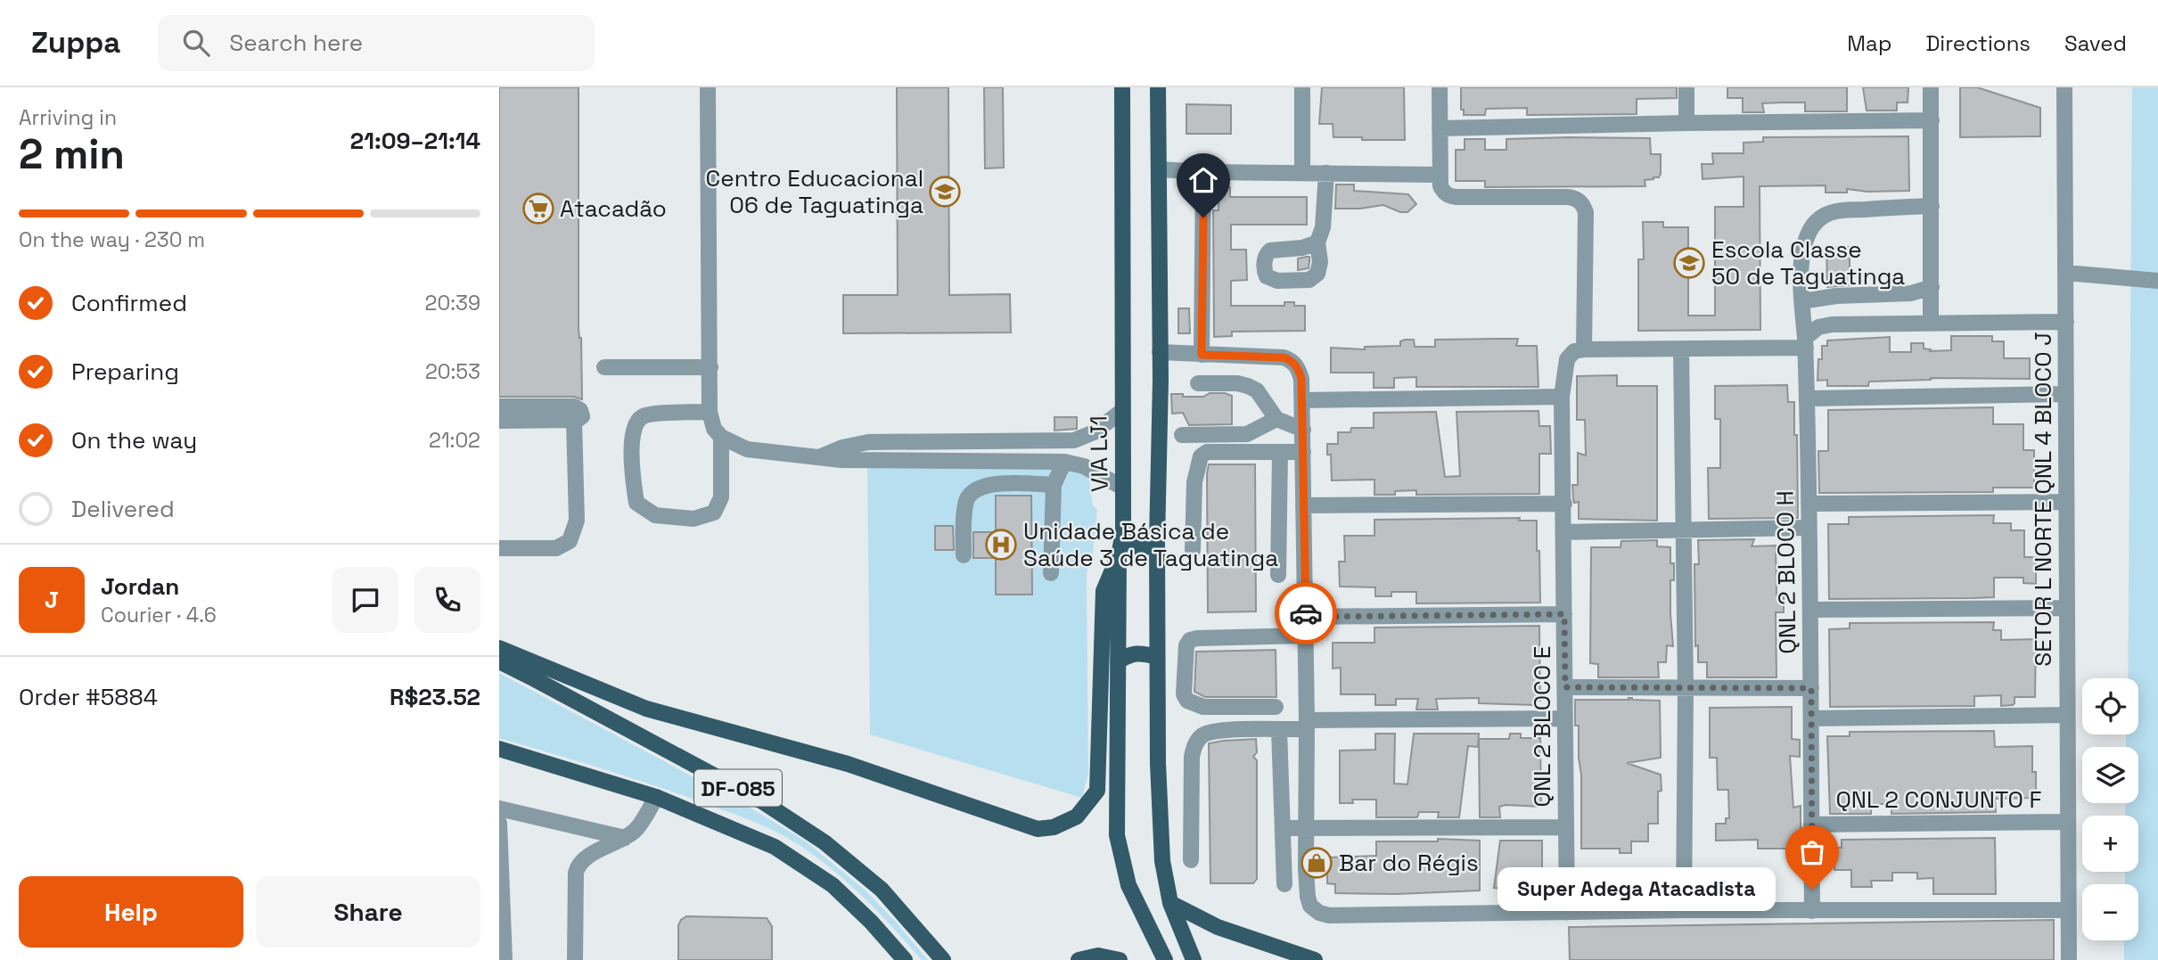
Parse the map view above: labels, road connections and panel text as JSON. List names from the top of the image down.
{
  "streets": {
    "main road": ["VIA LJ1", "DF-085"],
    "street": [
      "SETOR L NORTE QNL 4 BLOCO J",
      "QNL 2 BLOCO H",
      "QNL 2 BLOCO E",
      "QNL 2 CONJUNTO F"
    ]
  },
  "crossings": [
    ["SETOR L NORTE QNL 4 BLOCO J", "QNL 2 CONJUNTO F"],
    ["QNL 2 BLOCO H", "QNL 2 CONJUNTO F"]
  ],
  "places": {
    "school or university": ["Centro Educacional 06 de Taguatinga", "Escola Classe 50 de Taguatinga"],
    "supermarket": ["Atacadão"],
    "hospital": ["Unidade Básica de Saúde 3 de Taguatinga"],
    "shop": ["Bar do Régis"],
    "other": ["Super Adega Atacadista"]
  },
  "page": {
    "header": "Zuppa",
    "search": "Search here",
    "nav": ["Map", "Directions", "Saved"],
    "heading": ["2 min", "Arriving in", "21:09–21:14"],
    "panel": [
      "Jordan",
      "Courier · 4.6",
      "Order #5884",
      "R$23.52"
    ],
    "bar": "On the way · 230 m",
    "list": [
      ["Confirmed", "20:39"],
      ["Preparing", "20:53"],
      ["On the way", "21:02"],
      "Delivered"
    ],
    "round": "J",
    "map_buttons": ["+", "−"],
    "buttons": ["Help", "Share"],
    "bubble": "Super Adega Atacadista"
  }
}
